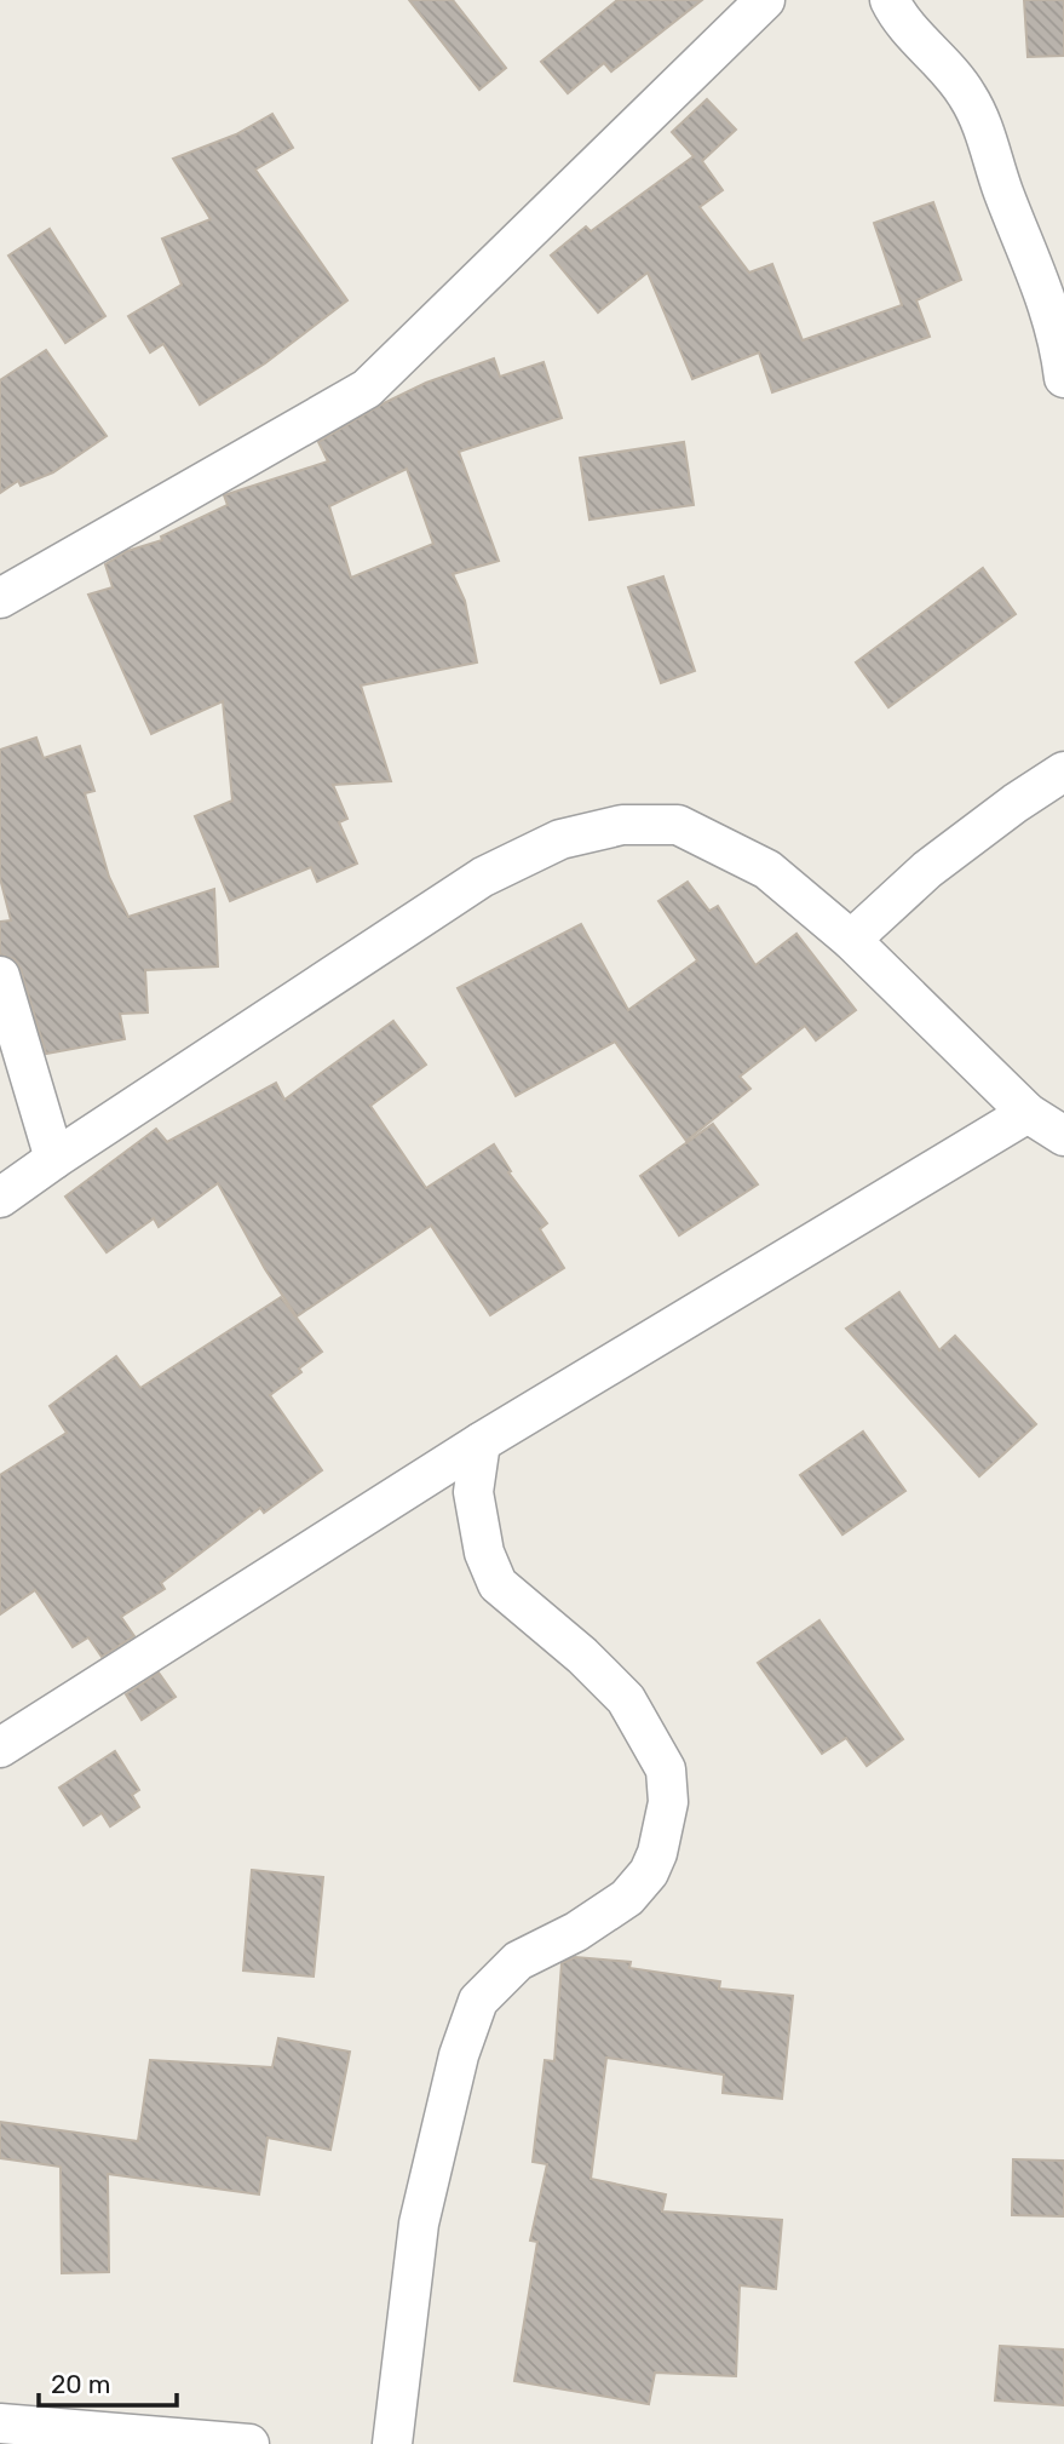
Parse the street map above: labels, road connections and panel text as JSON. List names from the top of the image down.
{
  "scale_bar": "20 m"
}
